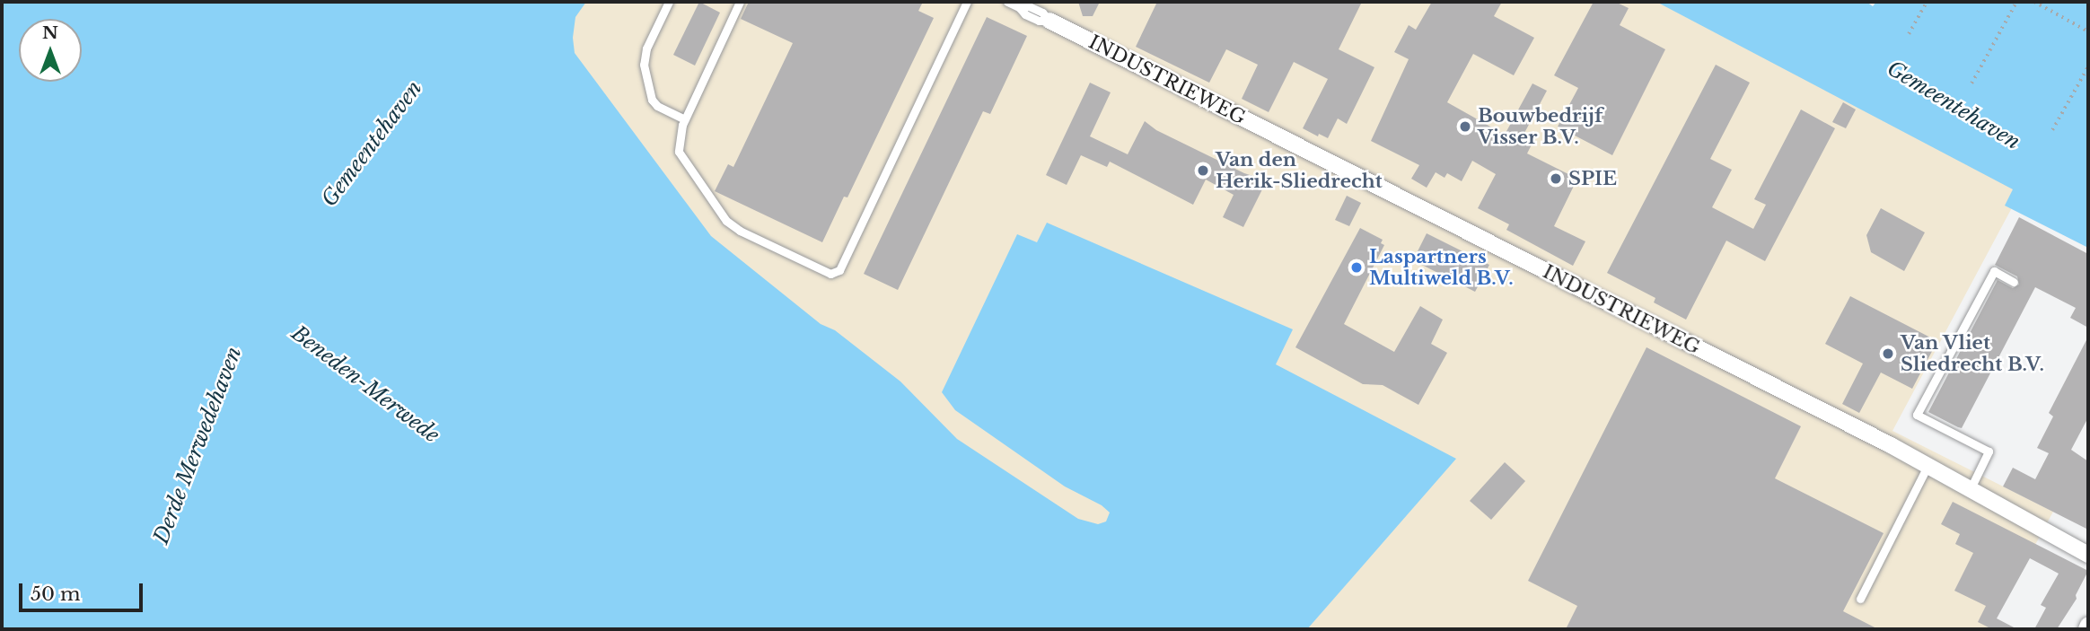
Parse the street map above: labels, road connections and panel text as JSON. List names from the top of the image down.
{
  "streets": {
    "street": ["INDUSTRIEWEG"]
  },
  "water": ["Gemeentehaven", "Beneden-Merwede", "Derde Merwedehaven"],
  "places": [
    "Bouwbedrijf Visser B.V.",
    "Van den Herik-Sliedrecht",
    "SPIE",
    "Laspartners Multiweld B.V.",
    "Van Vliet Sliedrecht B.V."
  ],
  "scale_bar": "50 m",
  "north": "top"
}
